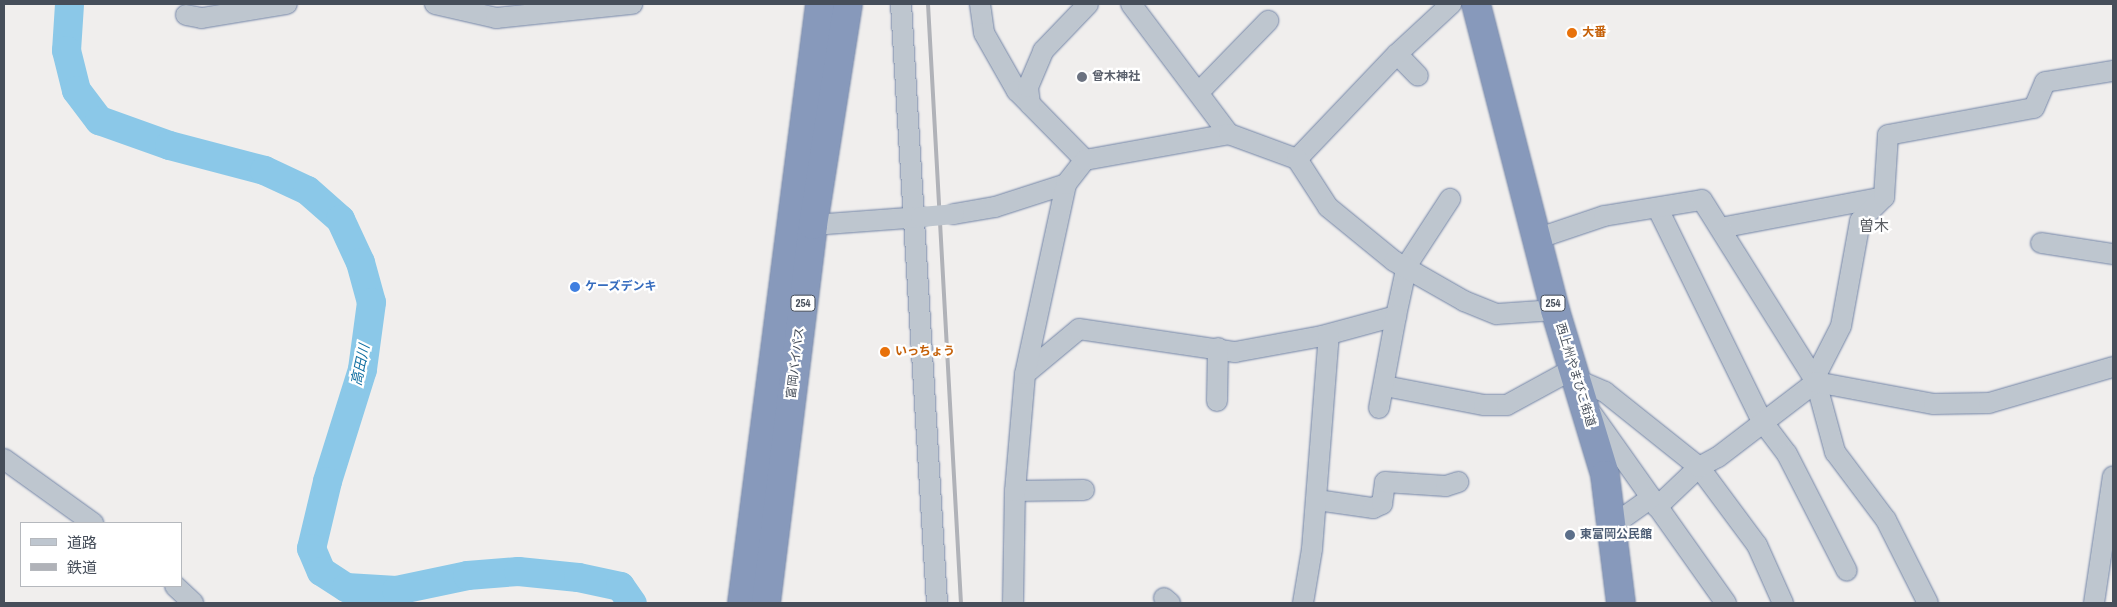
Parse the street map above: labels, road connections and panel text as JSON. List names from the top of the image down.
{
  "streets": {
    "highway": ["254", "富岡バイパス", "西上州やまびこ街道"]
  },
  "districts": ["曽木"],
  "water": ["高田川"],
  "places": [
    "大番",
    "曾木神社",
    "ケーズデンキ",
    "いっちょう",
    "東富岡公民館"
  ],
  "legend": ["道路", "鉄道"]
}
